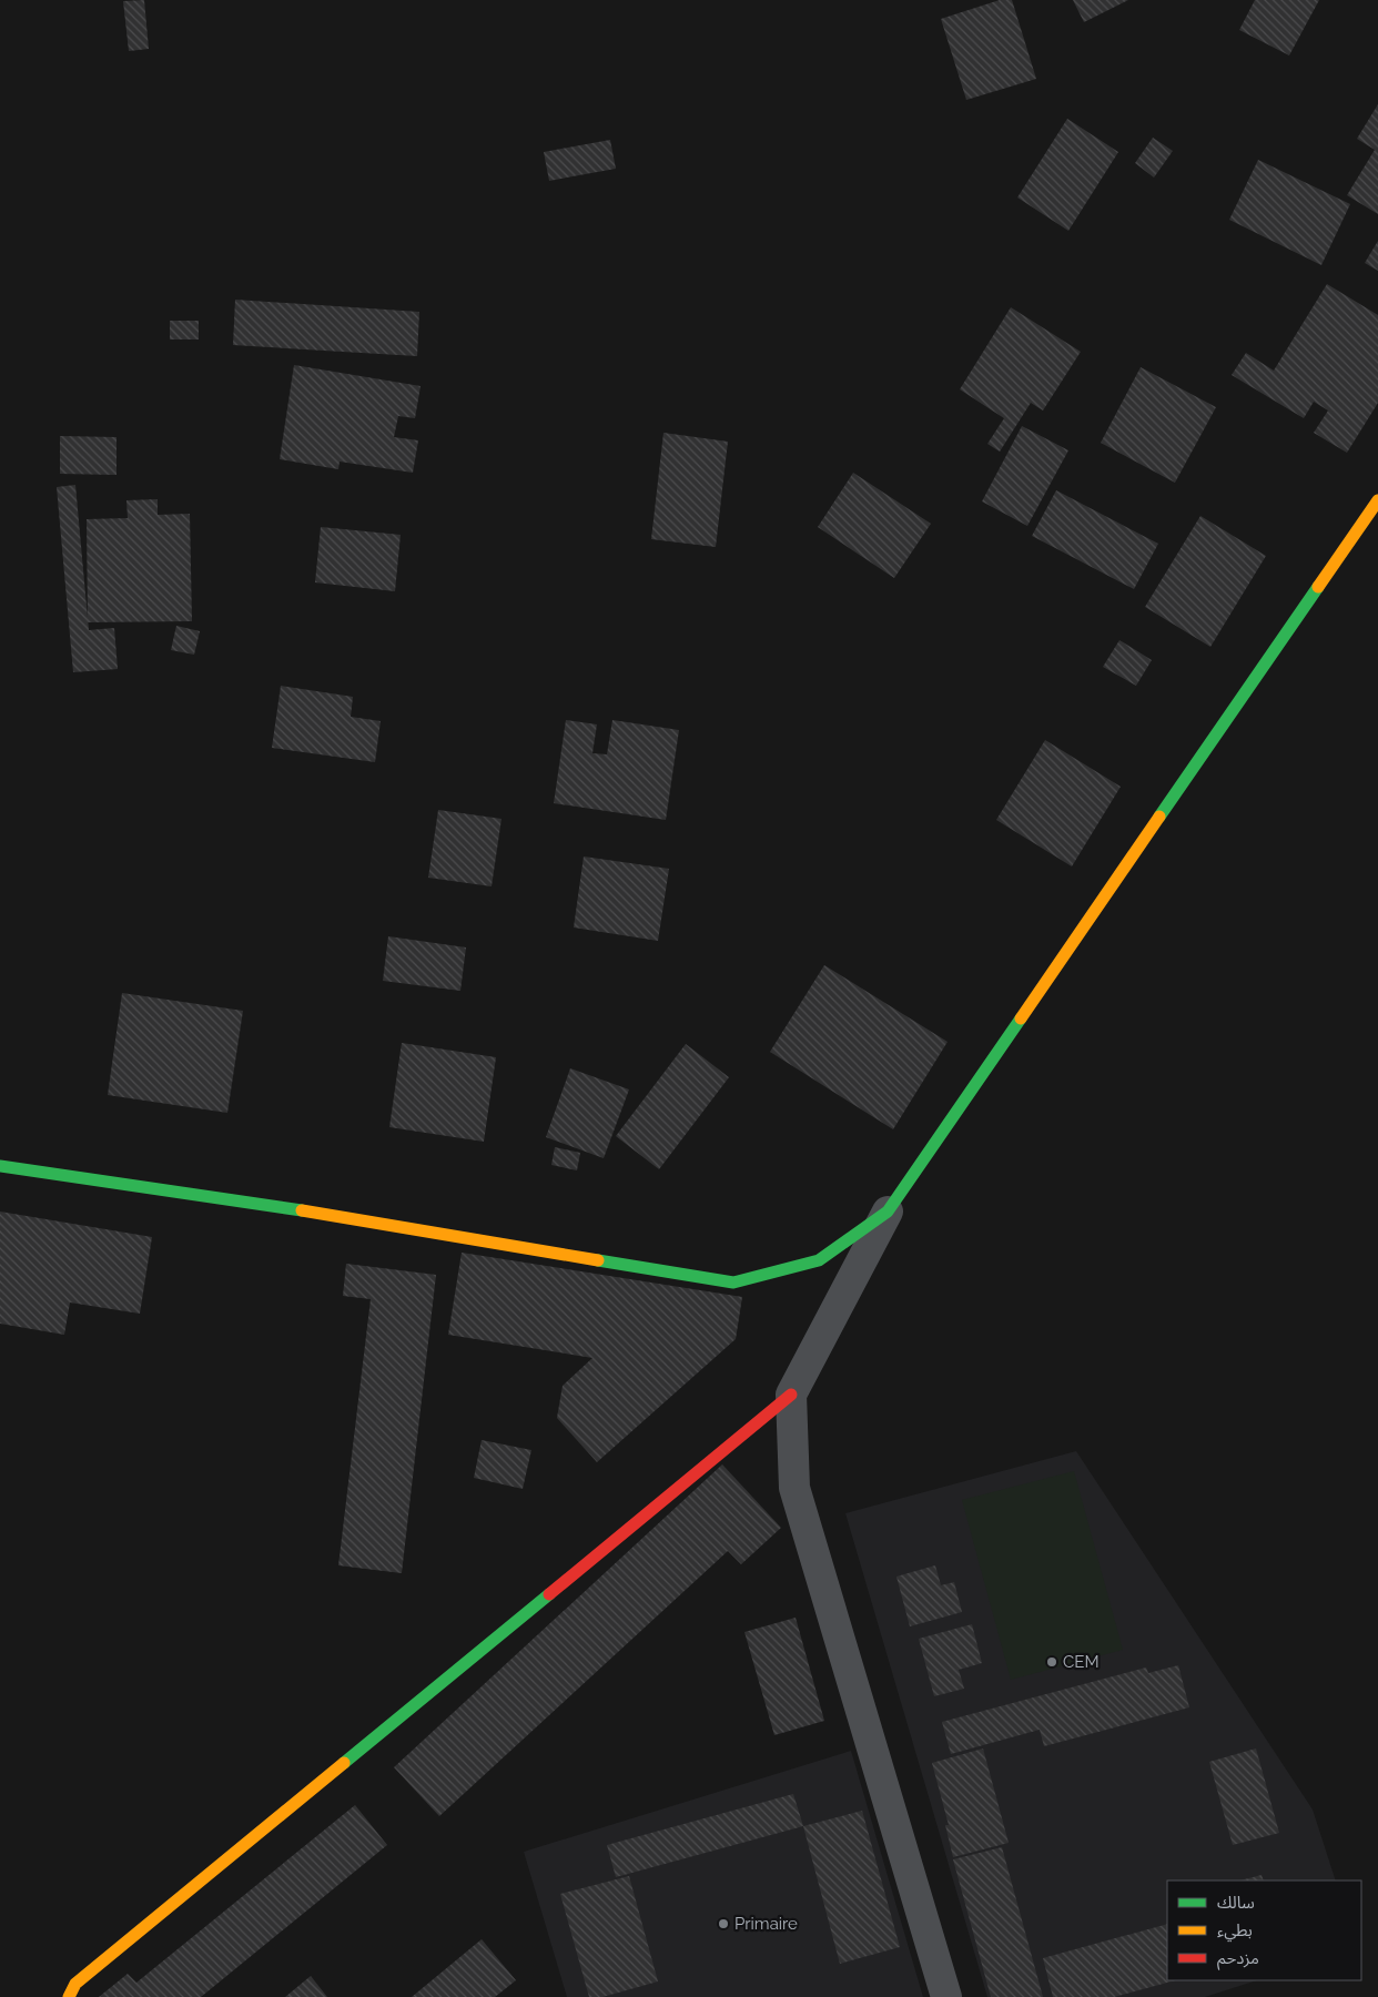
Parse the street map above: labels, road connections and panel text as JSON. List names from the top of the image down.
{
  "places": ["CEM", "Primaire"],
  "legend": ["سالك", "بطيء", "مزدحم"]
}
